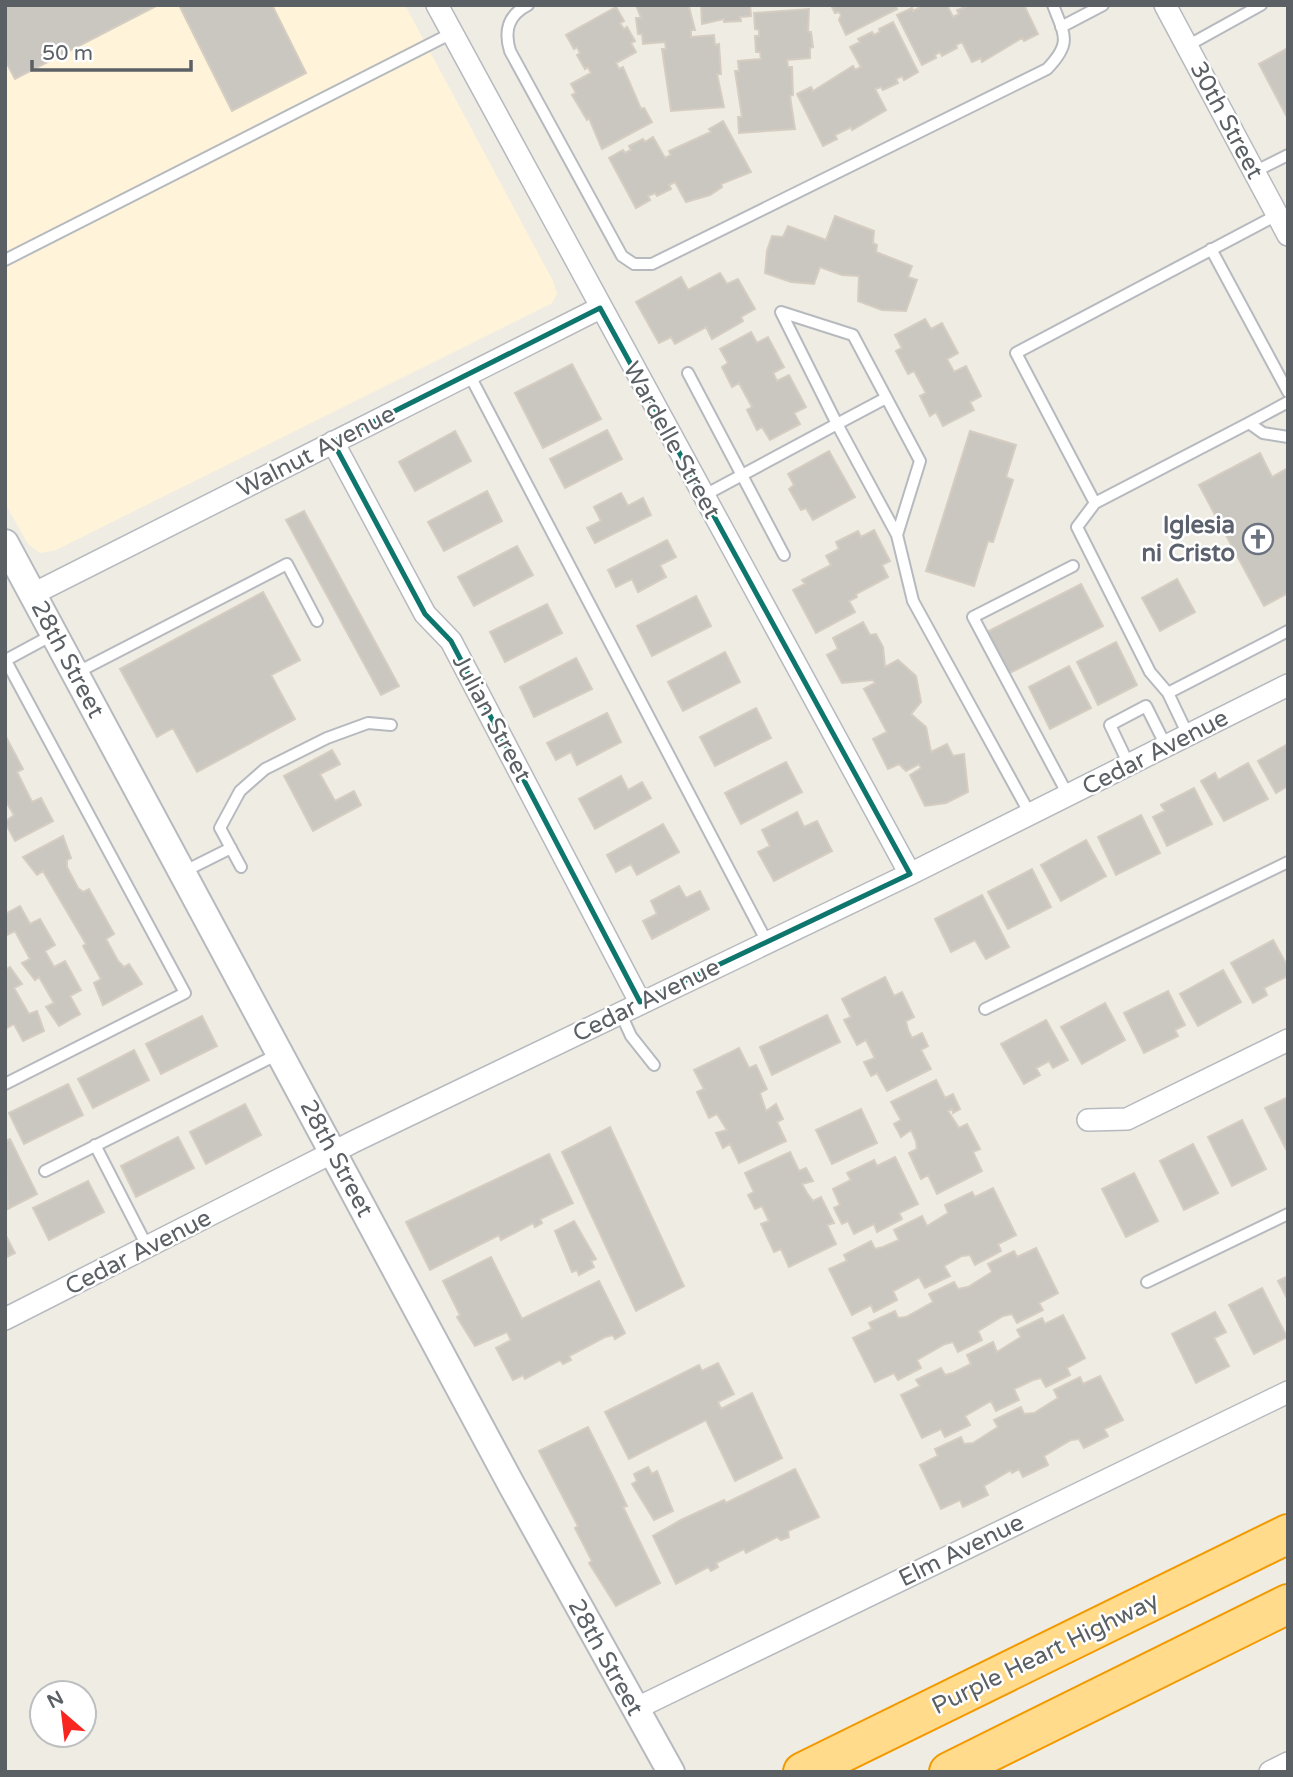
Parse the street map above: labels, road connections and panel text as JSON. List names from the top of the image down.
{
  "streets": {
    "highway": ["Purple Heart Highway"],
    "street": [
      "30th Street",
      "Wardelle Street",
      "Walnut Avenue",
      "28th Street",
      "Julian Street",
      "Cedar Avenue",
      "Elm Avenue"
    ]
  },
  "crossings": [
    ["Wardelle Street", "Walnut Avenue"],
    ["Wardelle Street", "Cedar Avenue"],
    ["Walnut Avenue", "28th Street"],
    ["Walnut Avenue", "Julian Street"],
    ["28th Street", "Cedar Avenue"],
    ["28th Street", "Elm Avenue"],
    ["Julian Street", "Cedar Avenue"]
  ],
  "places": {
    "church": ["Iglesia ni Cristo"]
  },
  "scale_bar": "50 m",
  "north": "top left"
}
